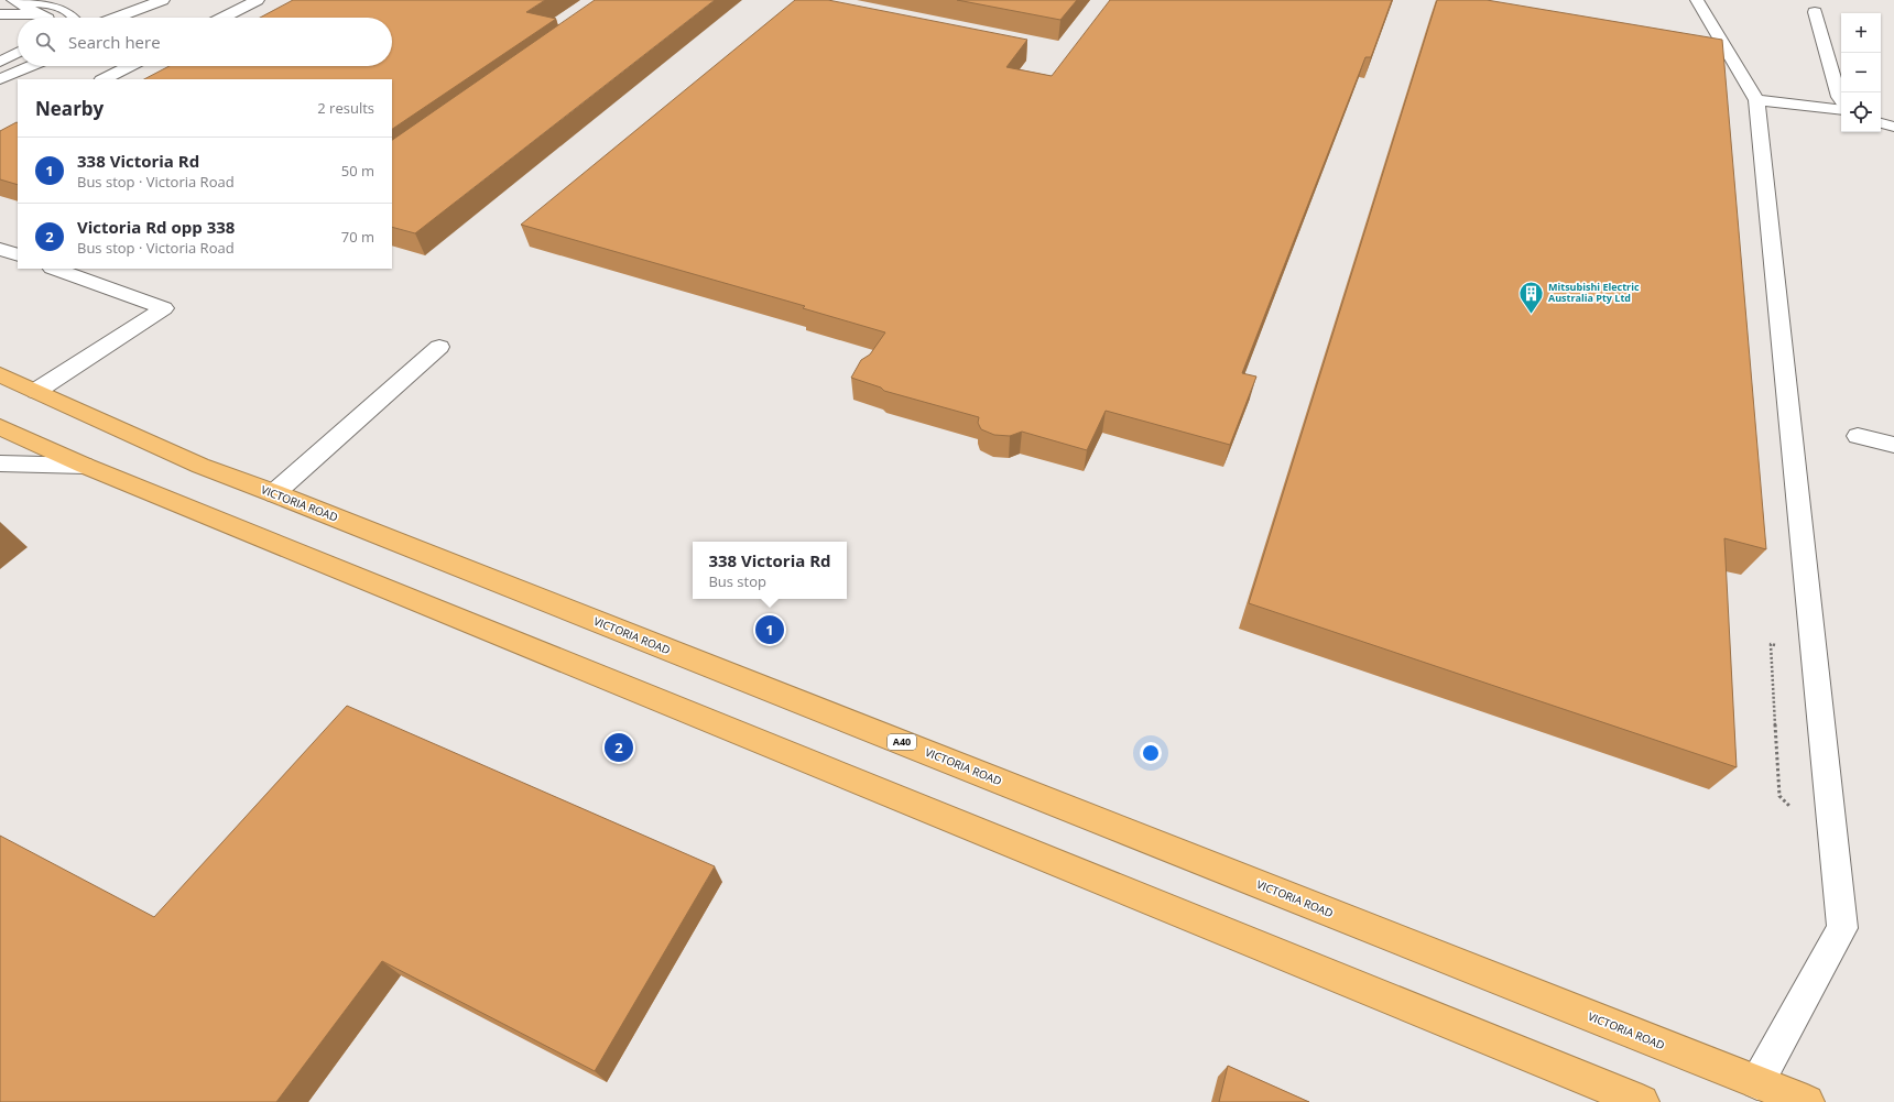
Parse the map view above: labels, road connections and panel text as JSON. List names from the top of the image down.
{
  "streets": {
    "highway": ["VICTORIA ROAD", "A40"]
  },
  "places": {
    "building": ["Mitsubishi Electric Australia Pty Ltd"]
  },
  "page": {
    "map_buttons": ["+", "−"],
    "search": "Search here",
    "heading": ["Nearby", "2 results"],
    "list": [
      {
        "mark": "1",
        "name": "338 Victoria Rd",
        "note": "Bus stop · Victoria Road",
        "value": "50 m"
      },
      {
        "mark": "2",
        "name": "Victoria Rd opp 338",
        "note": "Bus stop · Victoria Road",
        "value": "70 m"
      }
    ],
    "popup": ["338 Victoria Rd", "Bus stop"],
    "pins": ["1", "2"]
  }
}
